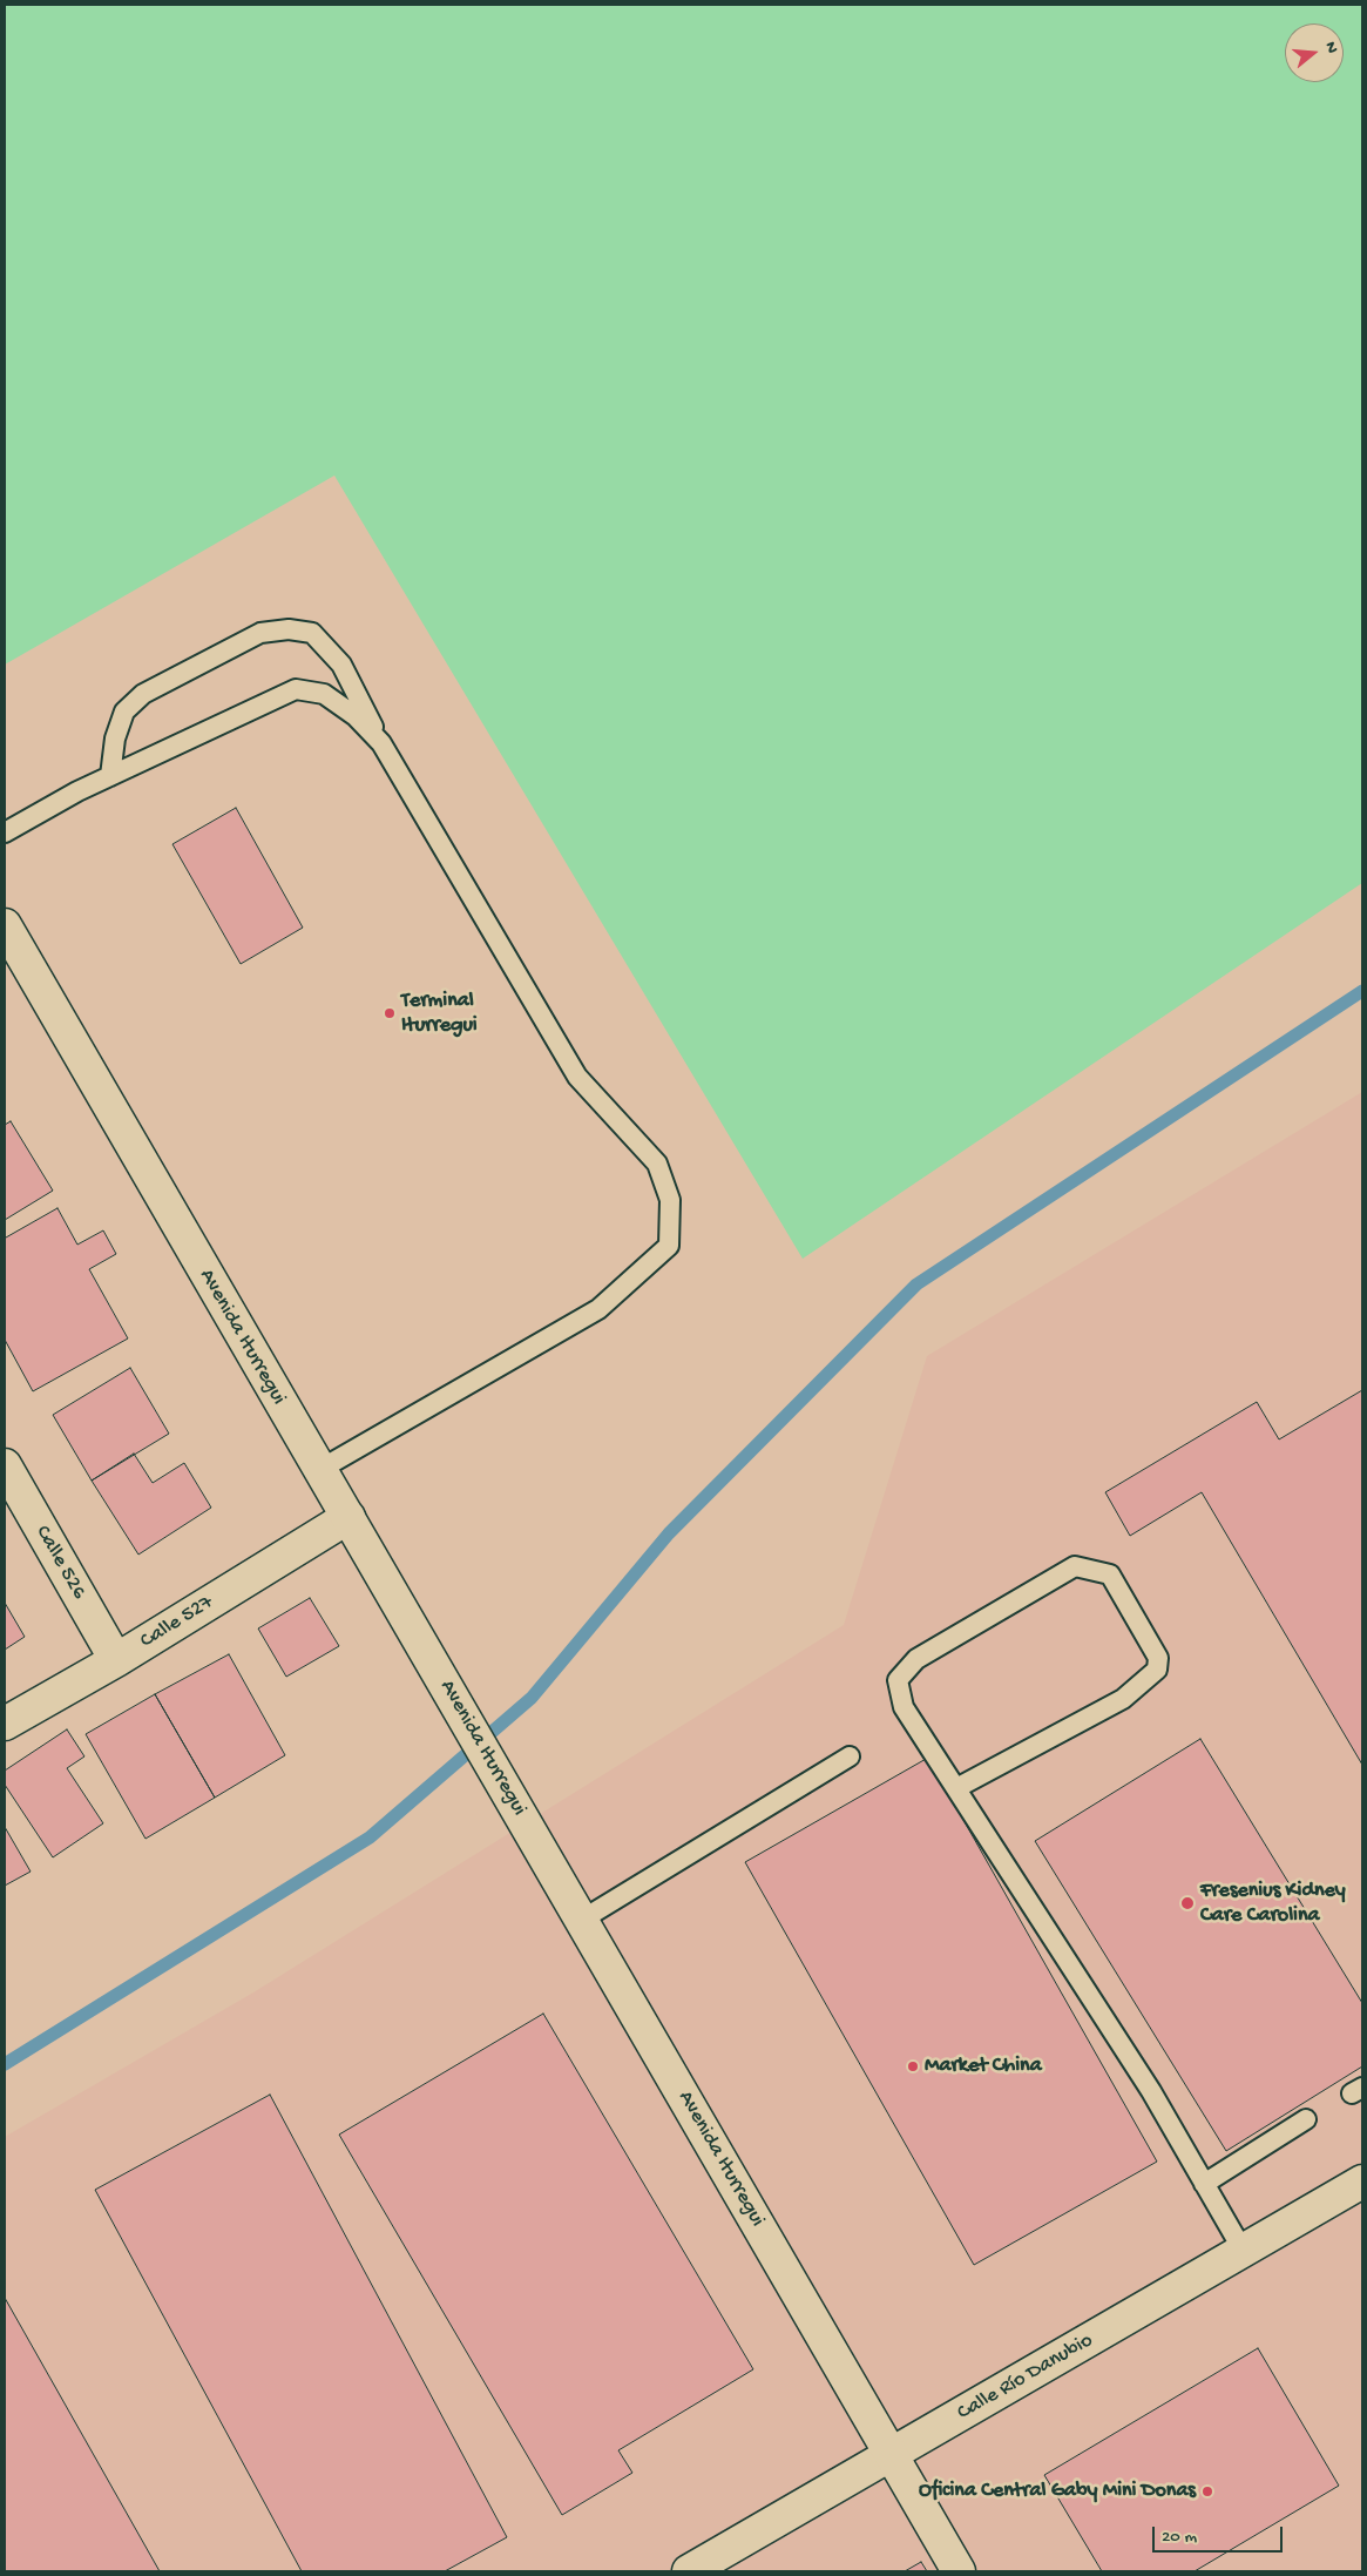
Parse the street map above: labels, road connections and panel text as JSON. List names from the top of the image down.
{
  "streets": {
    "street": [
      "Avenida Iturregui",
      "Calle 526",
      "Calle 527",
      "Calle Río Danubio"
    ]
  },
  "crossings": [
    ["Avenida Iturregui", "Calle 527"],
    ["Avenida Iturregui", "Calle Río Danubio"],
    ["Calle 526", "Calle 527"]
  ],
  "places": [
    "Terminal Iturregui",
    "Fresenius Kidney Care Carolina",
    "Market China",
    "Oficina Central Gaby Mini Donas"
  ],
  "scale_bar": "20 m",
  "north": "right"
}
